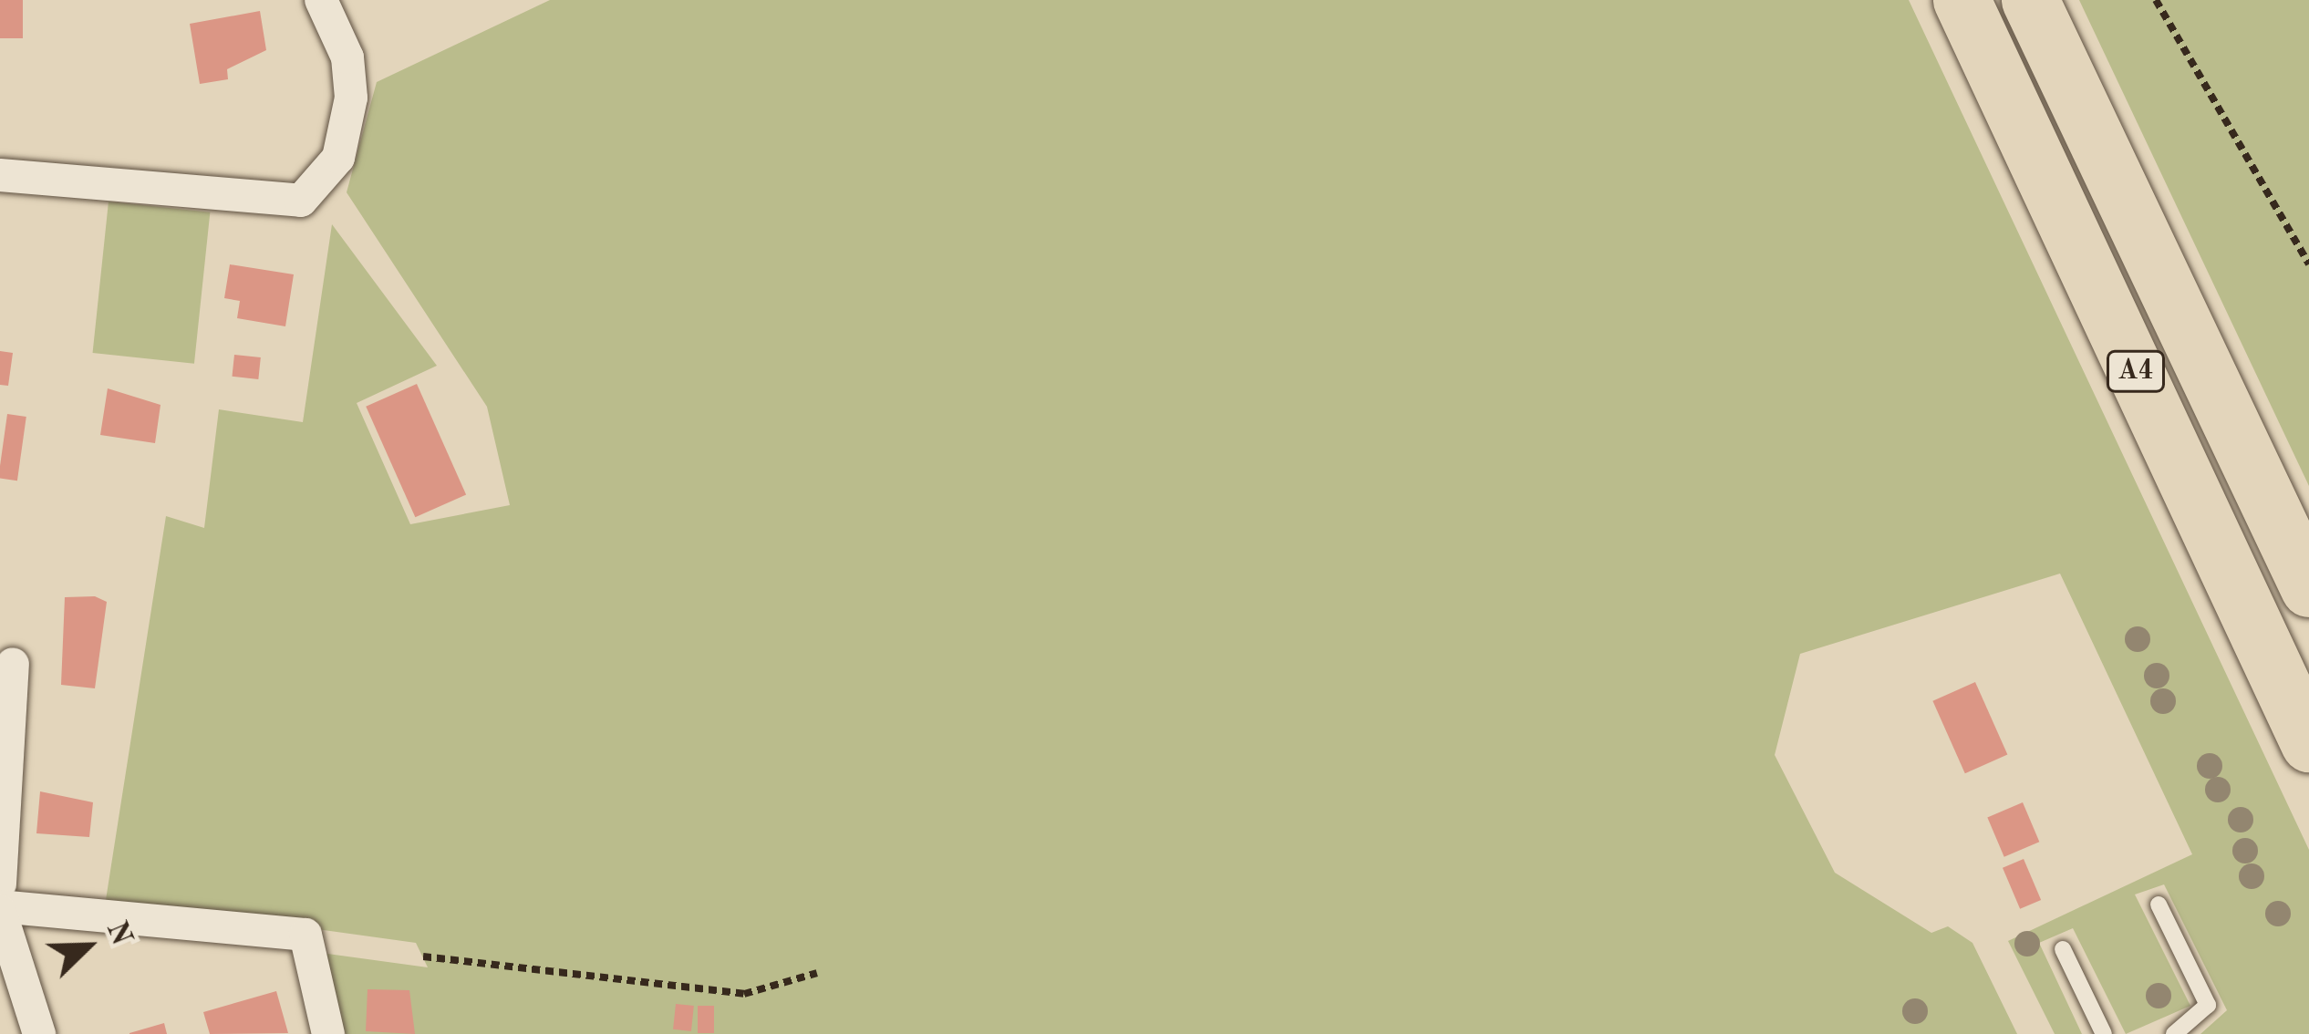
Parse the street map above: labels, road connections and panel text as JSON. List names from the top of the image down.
{
  "streets": {
    "highway": ["A4"]
  },
  "north": "top right"
}
